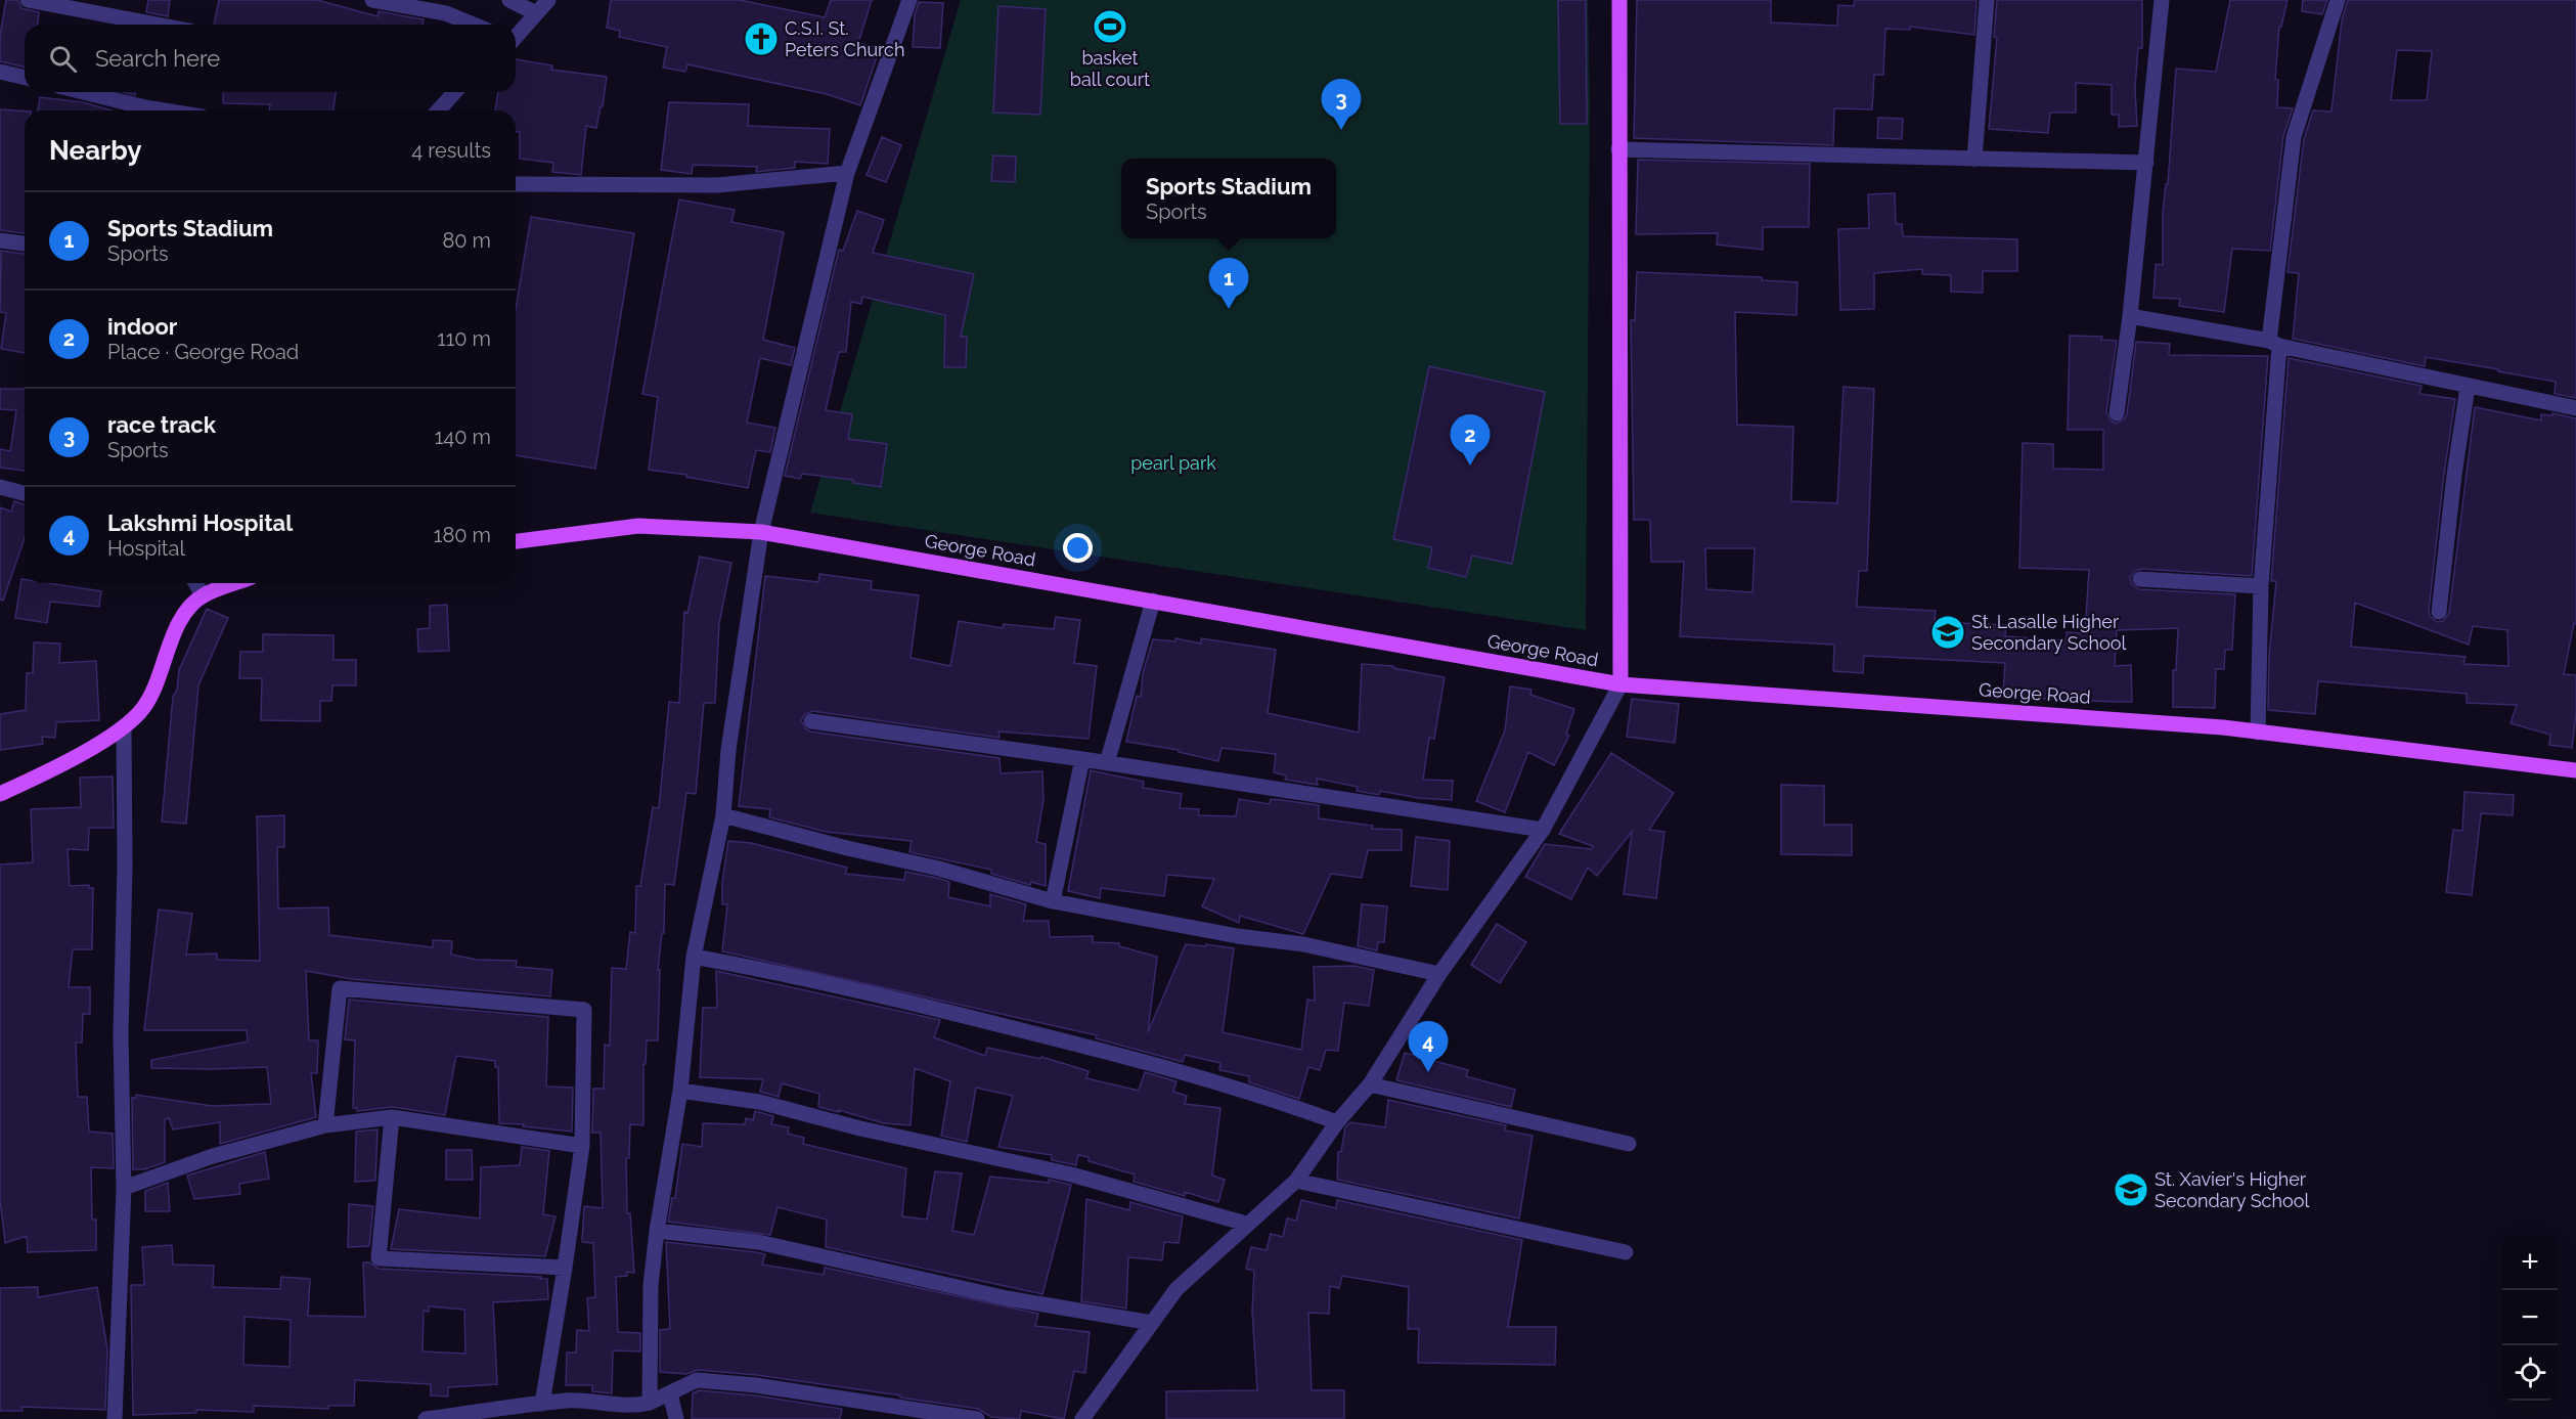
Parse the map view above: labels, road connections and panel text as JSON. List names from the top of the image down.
{
  "streets": {
    "main road": ["George Road"]
  },
  "parks": ["pearl park"],
  "places": {
    "sports": ["basket ball court"],
    "church": ["C.S.I. St. Peters Church"],
    "school or university": ["St. Lasalle Higher Secondary School", "St. Xavier's Higher Secondary School"]
  },
  "page": {
    "search": "Search here",
    "pins": [
      "3",
      "1",
      "2",
      "4"
    ],
    "heading": ["Nearby", "4 results"],
    "popup": ["Sports Stadium", "Sports"],
    "list": [
      {
        "mark": "1",
        "name": "Sports Stadium",
        "note": "Sports",
        "value": "80 m"
      },
      {
        "mark": "2",
        "name": "indoor",
        "note": "Place · George Road",
        "value": "110 m"
      },
      {
        "mark": "3",
        "name": "race track",
        "note": "Sports",
        "value": "140 m"
      },
      {
        "mark": "4",
        "name": "Lakshmi Hospital",
        "note": "Hospital",
        "value": "180 m"
      }
    ],
    "map_buttons": ["+", "−"]
  }
}
